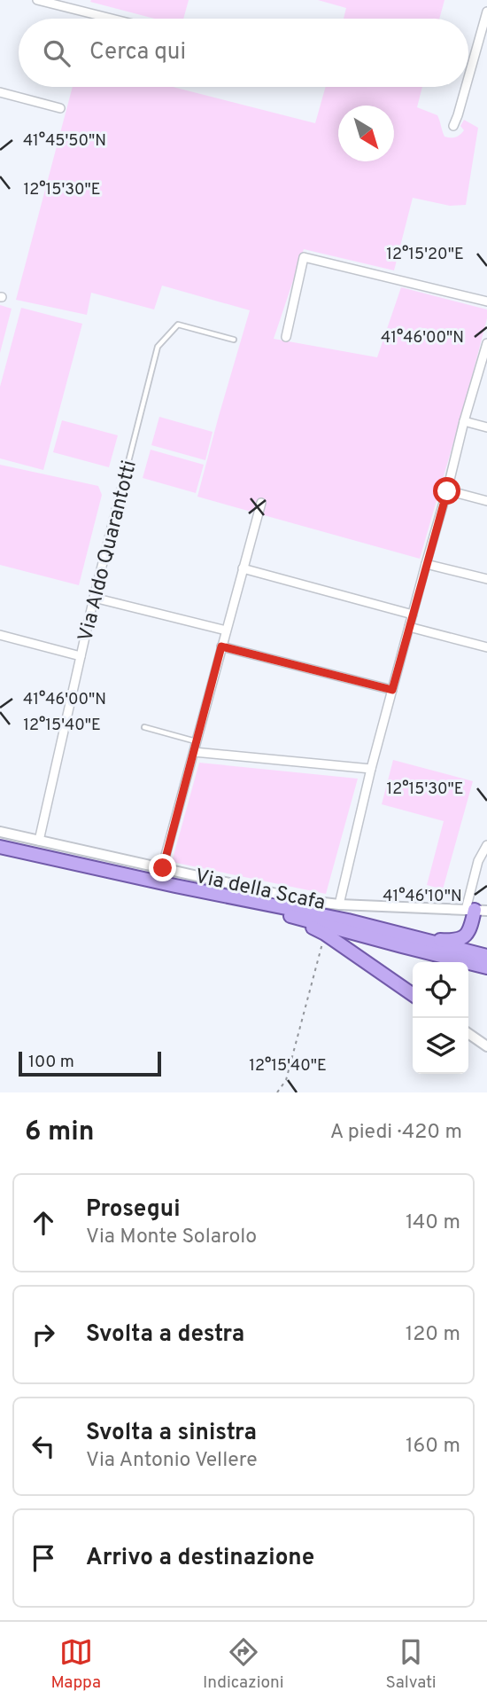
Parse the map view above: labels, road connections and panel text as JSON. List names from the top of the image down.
{
  "streets": {
    "street": ["Via Aldo Quarantotti", "Via della Scafa"]
  },
  "crossings": [
    ["Via Aldo Quarantotti", "Via della Scafa"]
  ],
  "scale_bar": "100 m",
  "north": "bottom right",
  "page": {
    "search": "Cerca qui",
    "scale": "100 m",
    "heading": ["6 min", "A piedi · 420 m"],
    "list": [
      ["Prosegui", "Via Monte Solarolo", "140 m"],
      ["Svolta a destra", "120 m"],
      ["Svolta a sinistra", "Via Antonio Vellere", "160 m"],
      "Arrivo a destinazione"
    ],
    "nav": ["Mappa", "Indicazioni", "Salvati"]
  },
  "coordinates": [
    "41°45'50\"N",
    "12°15'30\"E",
    "12°15'20\"E",
    "41°46'00\"N",
    "12°15'40\"E",
    "41°46'10\"N"
  ]
}
